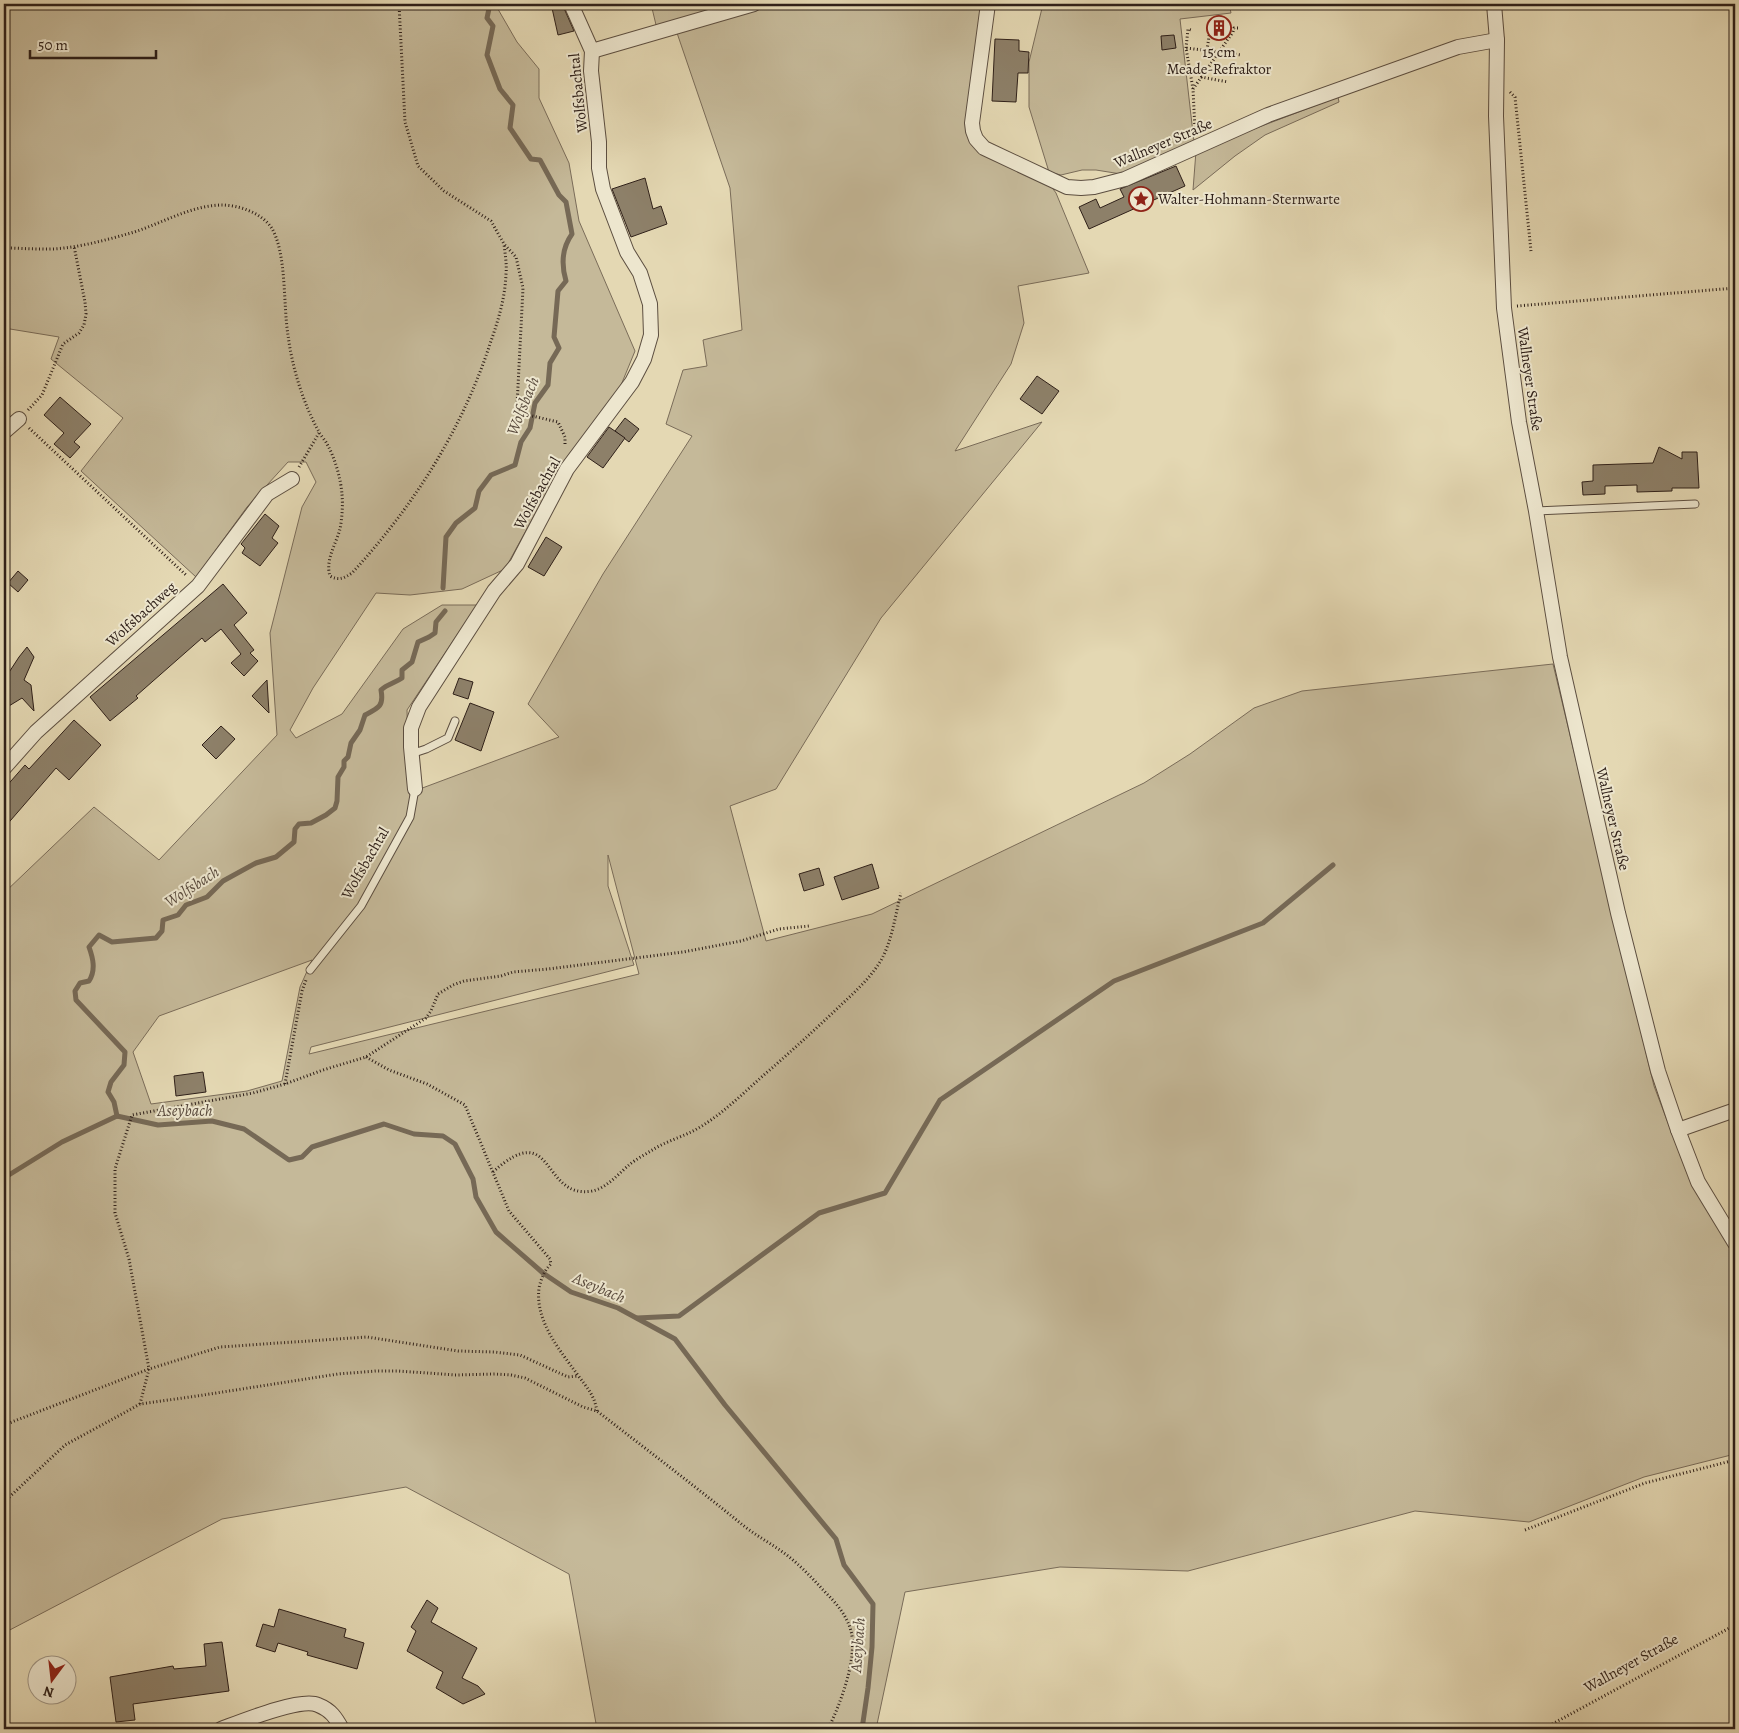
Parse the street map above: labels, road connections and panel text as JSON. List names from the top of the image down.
{
  "streets": {
    "street": ["Wolfsbachtal", "Wallneyer Straße", "Wolfsbachweg"]
  },
  "water": ["Wolfsbach", "Aseybach"],
  "places": {
    "building": ["15 cm Meade-Refraktor"],
    "place": ["Walter-Hohmann-Sternwarte"]
  },
  "scale_bar": "50 m",
  "north": "bottom"
}
